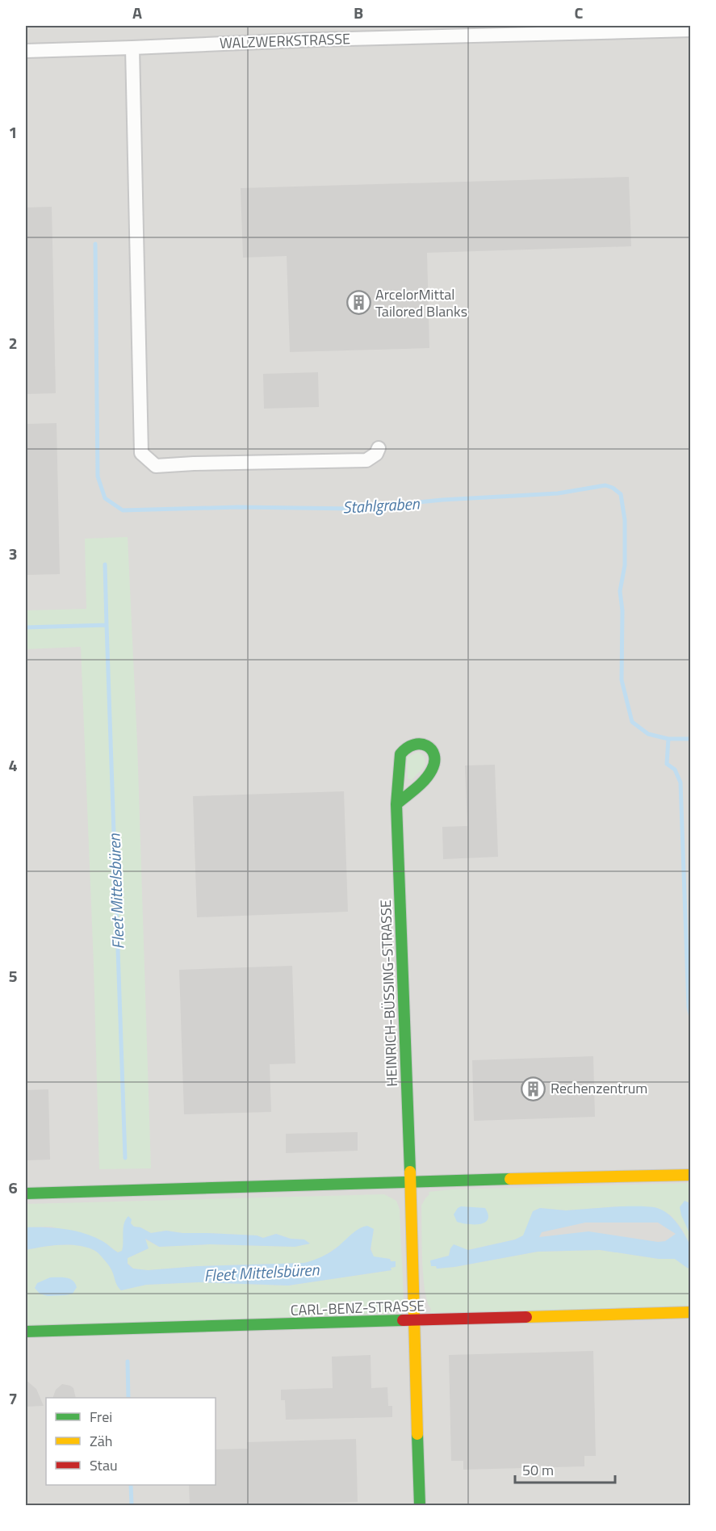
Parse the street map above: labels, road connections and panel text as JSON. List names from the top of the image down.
{
  "streets": {
    "street": ["WALZWERKSTRASSE", "HEINRICH-BÜSSING-STRASSE", "CARL-BENZ-STRASSE"]
  },
  "crossings": [
    ["HEINRICH-BÜSSING-STRASSE", "CARL-BENZ-STRASSE"]
  ],
  "water": ["Stahlgraben", "Fleet Mittelsbüren"],
  "places": {
    "building": ["ArcelorMittal Tailored Blanks", "Rechenzentrum"]
  },
  "legend": ["Frei", "Zäh", "Stau"],
  "scale_bar": "50 m",
  "grid": {
    "columns": ["A", "B", "C"],
    "rows": [
      "1",
      "2",
      "3",
      "4",
      "5",
      "6",
      "7"
    ]
  }
}
